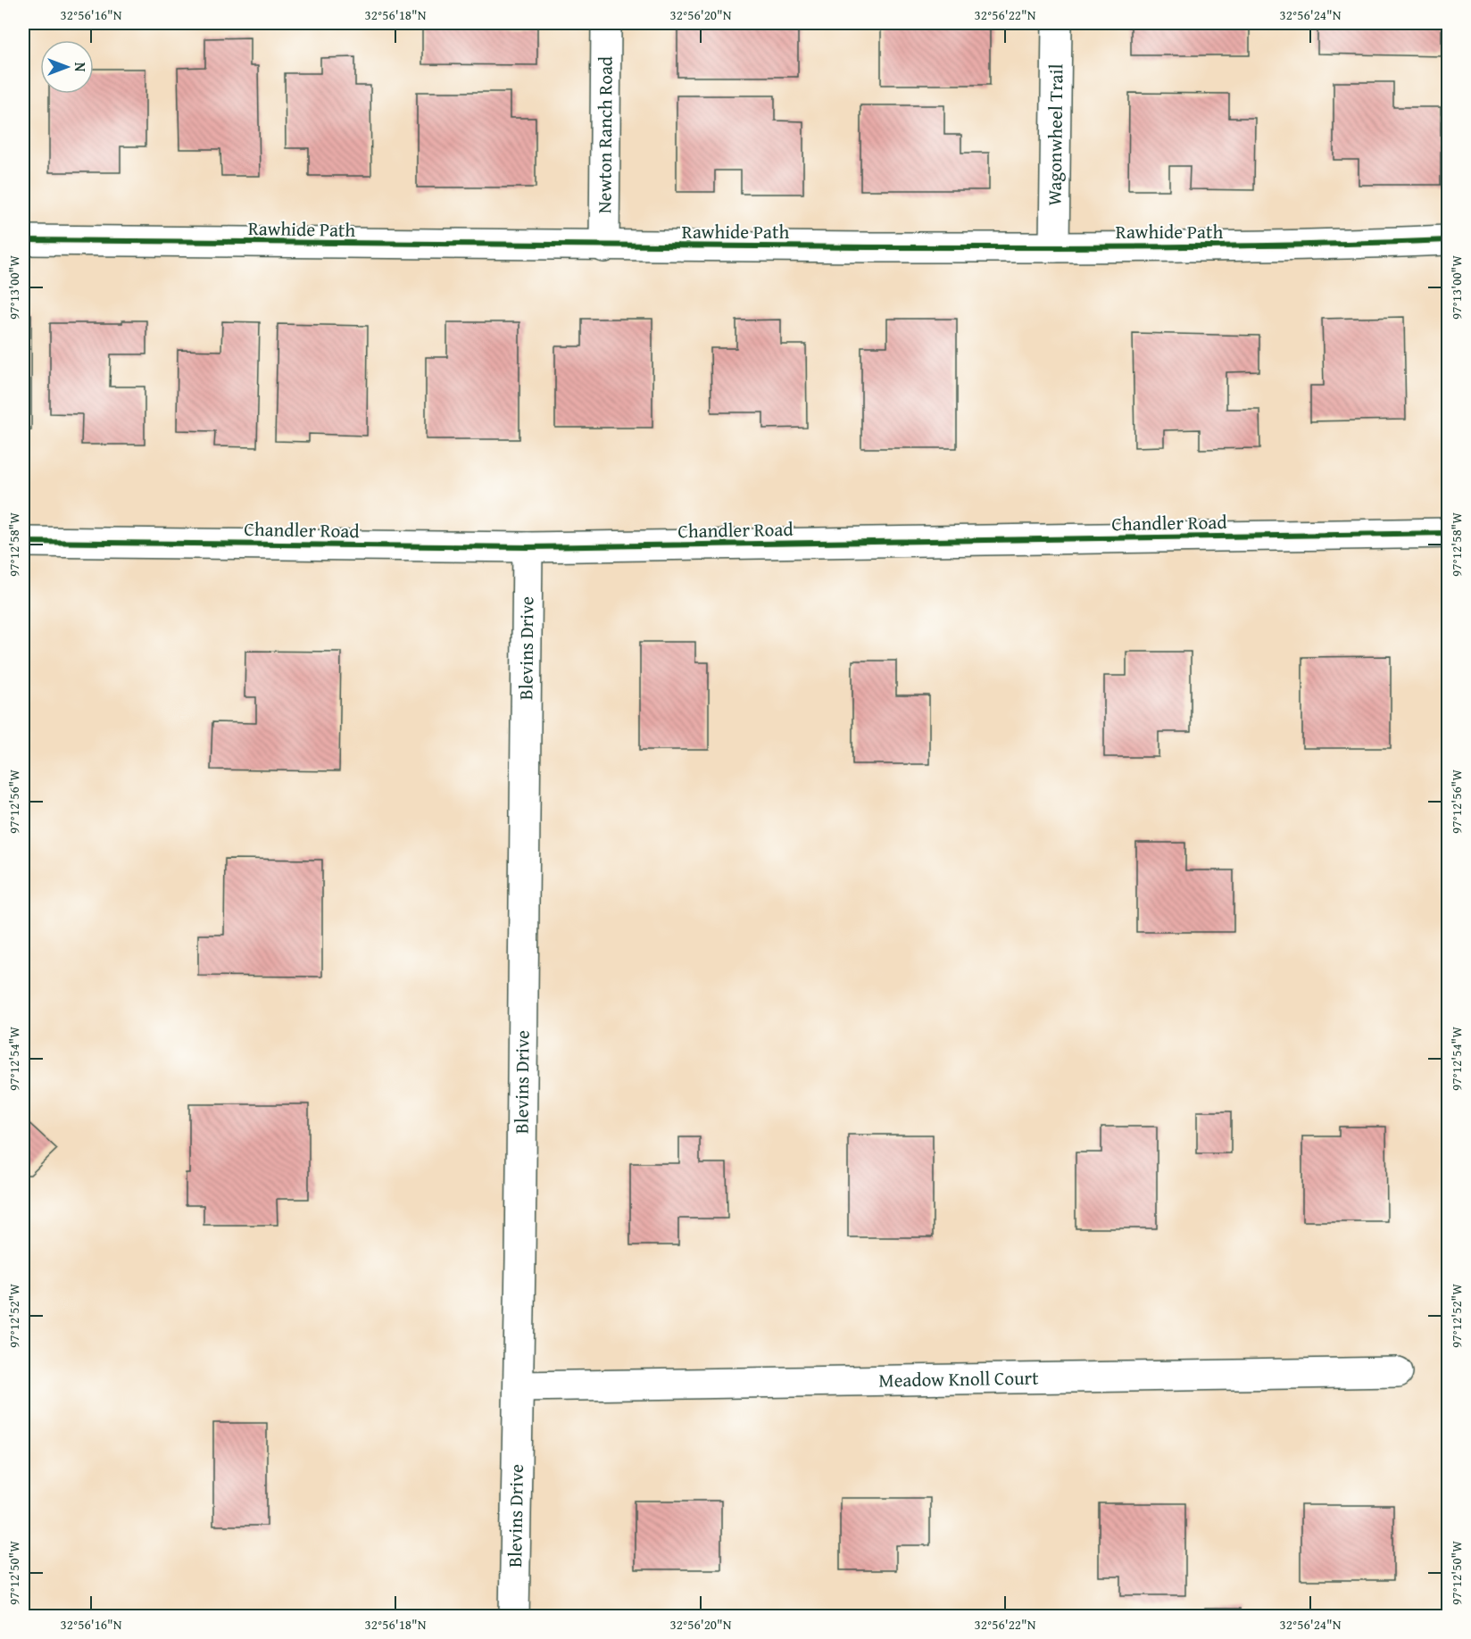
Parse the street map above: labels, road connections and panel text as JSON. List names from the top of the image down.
{
  "streets": {
    "street": [
      "Newton Ranch Road",
      "Wagonwheel Trail",
      "Rawhide Path",
      "Chandler Road",
      "Blevins Drive",
      "Meadow Knoll Court"
    ]
  },
  "crossings": [
    ["Newton Ranch Road", "Rawhide Path"],
    ["Wagonwheel Trail", "Rawhide Path"],
    ["Chandler Road", "Blevins Drive"],
    ["Blevins Drive", "Meadow Knoll Court"]
  ],
  "north": "right",
  "coordinates": [
    "32°56'16\"N",
    "32°56'18\"N",
    "32°56'20\"N",
    "32°56'22\"N",
    "32°56'24\"N",
    "97°13'00\"W",
    "97°12'58\"W",
    "97°12'56\"W",
    "97°12'54\"W",
    "97°12'52\"W",
    "97°12'50\"W"
  ]
}
